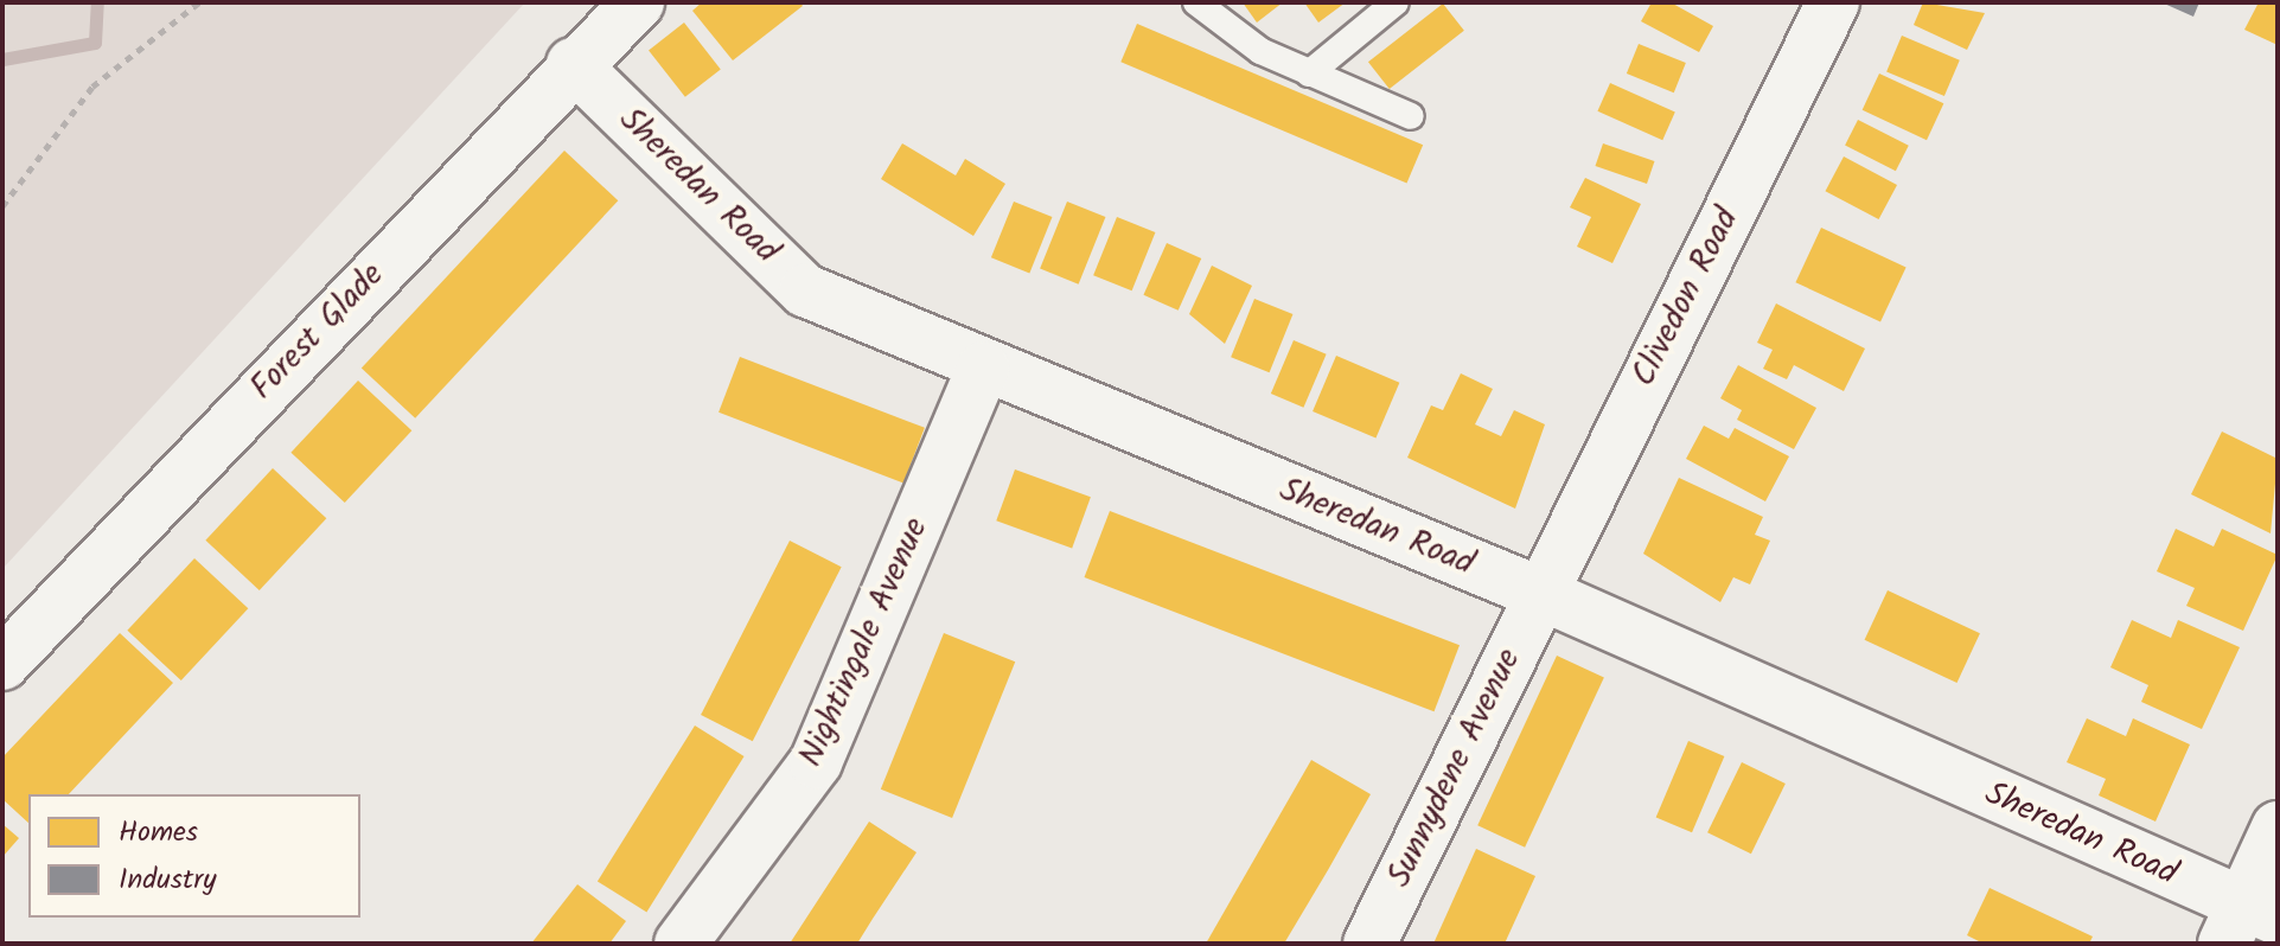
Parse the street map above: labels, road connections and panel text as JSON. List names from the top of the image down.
{
  "streets": {
    "street": [
      "Sheredan Road",
      "Clivedon Road",
      "Forest Glade",
      "Nightingale Avenue",
      "Sunnydene Avenue"
    ]
  },
  "crossings": [
    ["Sheredan Road", "Clivedon Road"],
    ["Sheredan Road", "Forest Glade"],
    ["Sheredan Road", "Nightingale Avenue"],
    ["Sheredan Road", "Sunnydene Avenue"],
    ["Clivedon Road", "Sunnydene Avenue"]
  ],
  "legend": ["Homes", "Industry"]
}
